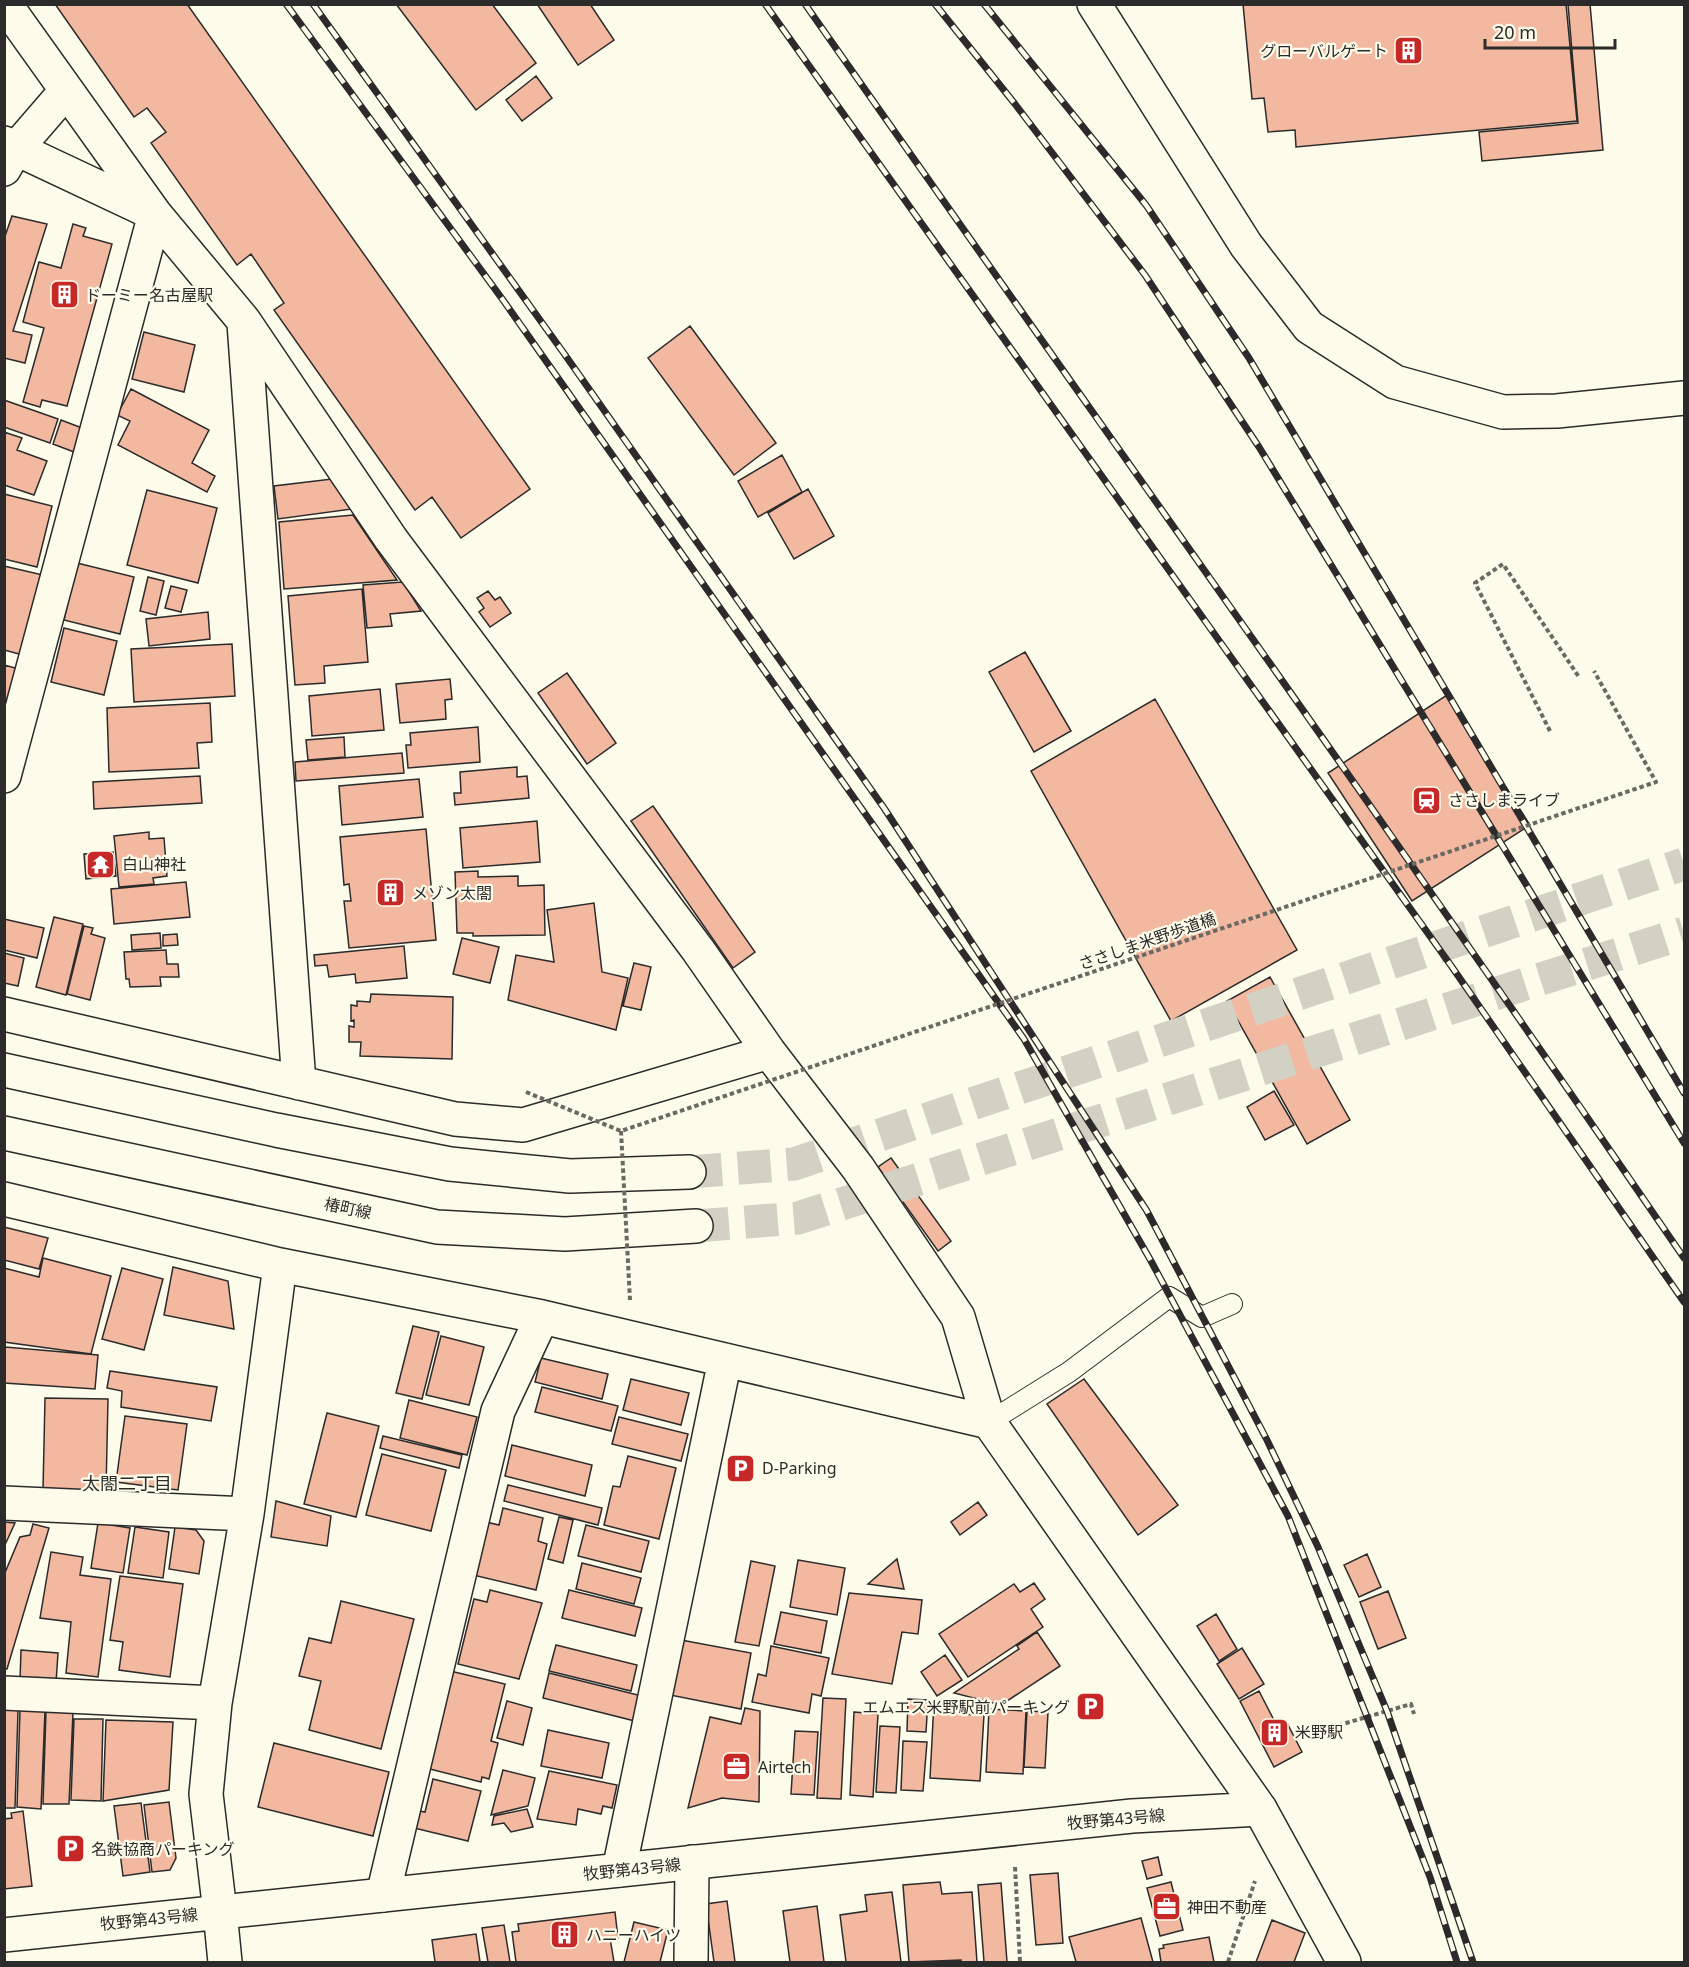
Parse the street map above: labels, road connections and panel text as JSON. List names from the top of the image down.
{
  "streets": {
    "street": ["椿町線", "牧野第43号線"],
    "path": ["ささしま米野歩道橋"]
  },
  "districts": ["太閤二丁目"],
  "places": {
    "building": [
      "グローバルゲート",
      "ドーミー名古屋駅",
      "メゾン太閤",
      "米野駅",
      "ハニーハイツ"
    ],
    "station": ["ささしまライブ"],
    "temple": ["白山神社"],
    "parking": ["D-Parking", "エムエス米野駅前パーキング", "名鉄協商パーキング"],
    "office": ["Airtech", "神田不動産"]
  },
  "scale_bar": "20 m"
}
